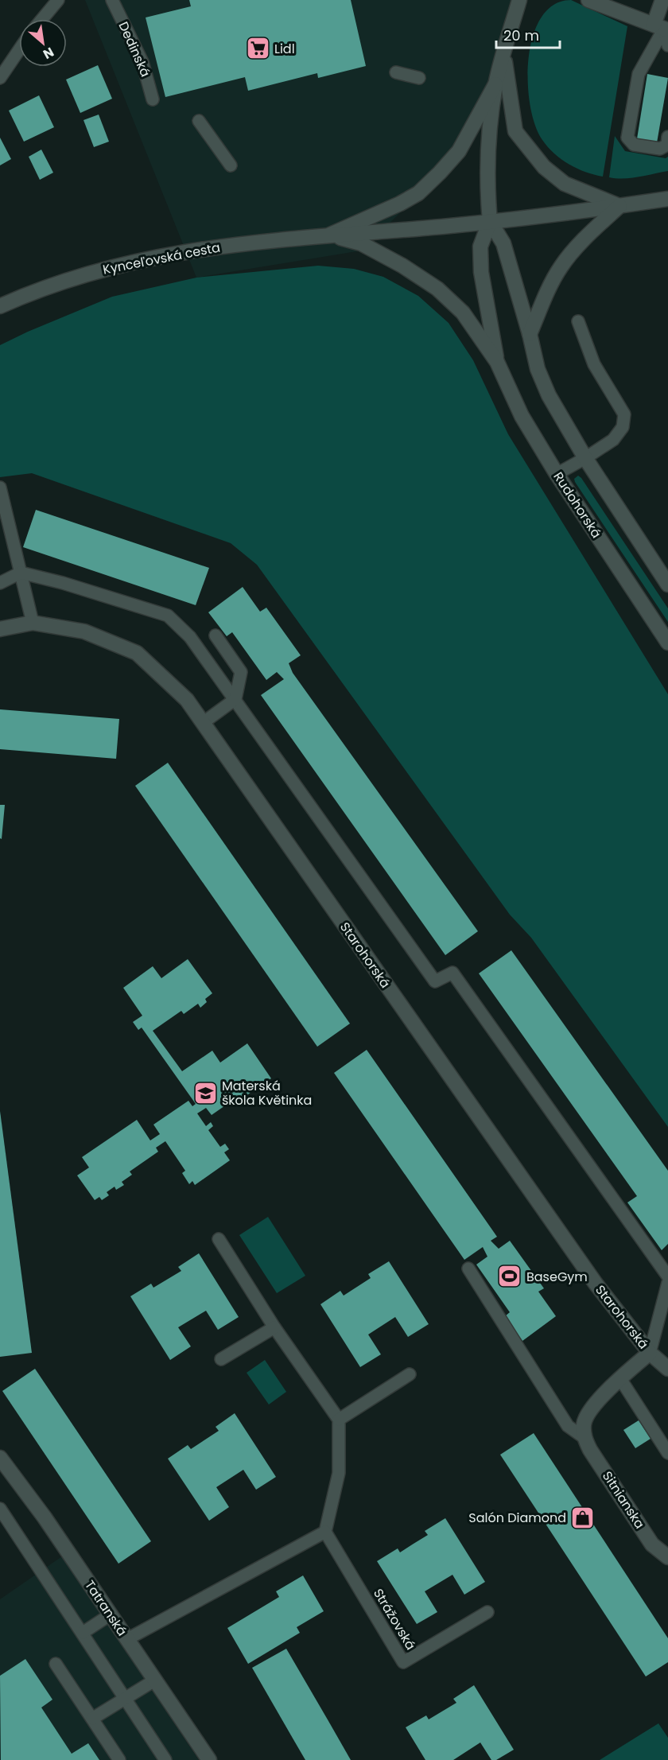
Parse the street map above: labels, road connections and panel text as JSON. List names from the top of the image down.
{
  "streets": {
    "street": [
      "Kynceľovská cesta",
      "Rudohorská",
      "Starohorská",
      "Sitnianska",
      "Tatranská"
    ],
    "lane": ["Dedinská", "Strážovská"]
  },
  "crossings": [
    ["Kynceľovská cesta", "Rudohorská"],
    ["Starohorská", "Sitnianska"]
  ],
  "places": {
    "supermarket": ["Lidl"],
    "school or university": ["Materská škola Květinka"],
    "sports": ["BaseGym"],
    "shop": ["Salón Diamond"]
  },
  "scale_bar": "20 m",
  "north": "bottom right"
}
